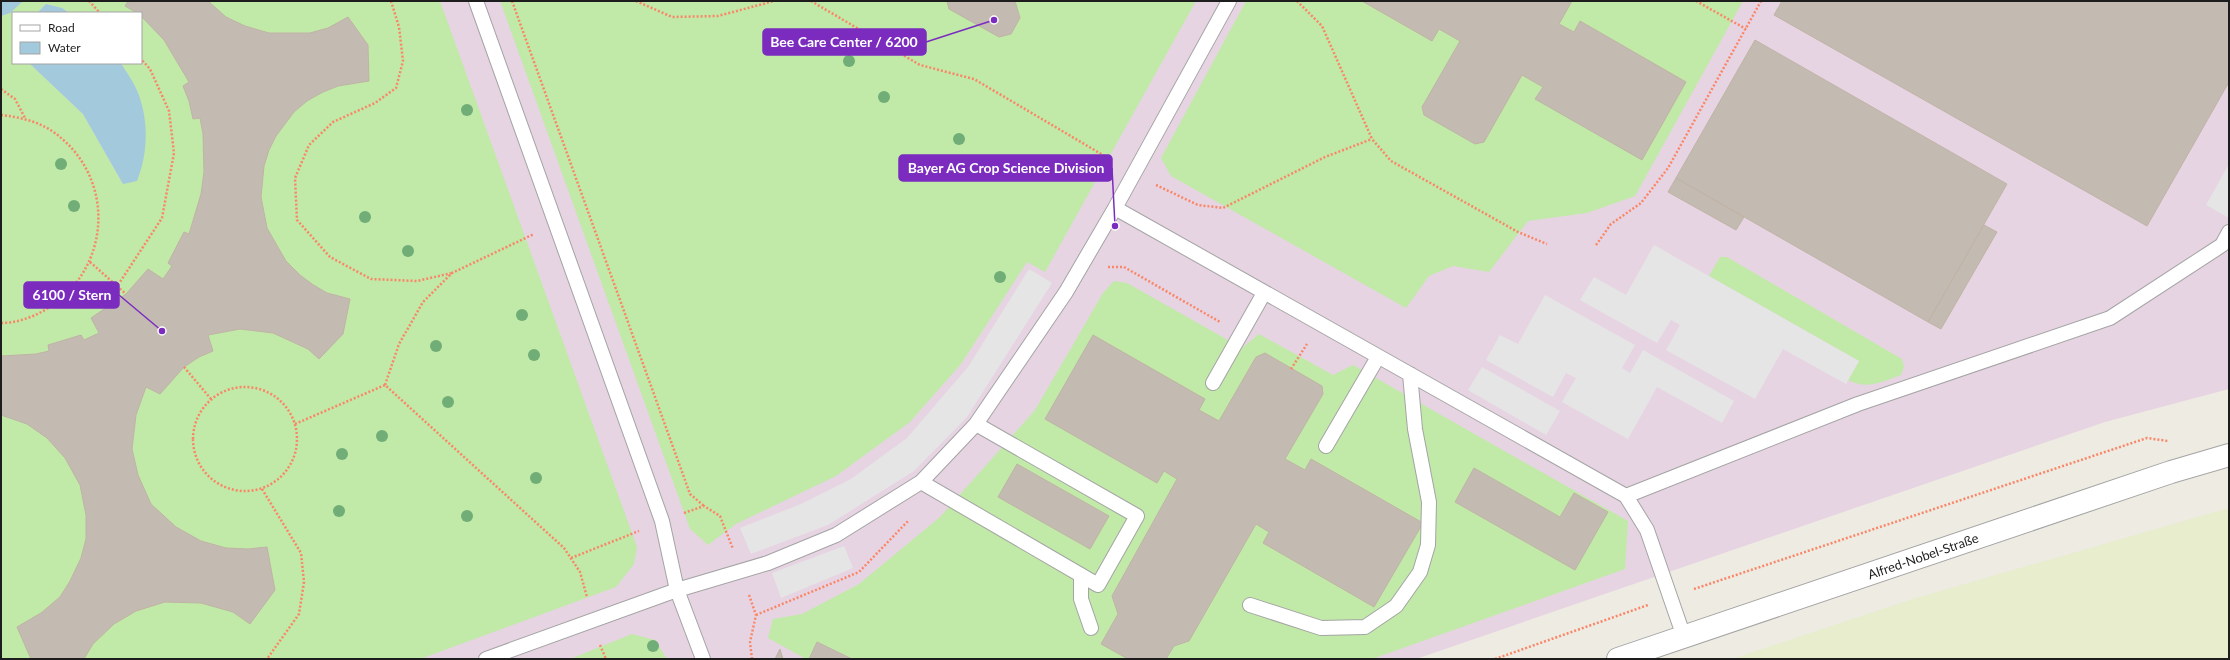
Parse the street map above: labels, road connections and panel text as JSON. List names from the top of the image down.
{
  "streets": {
    "street": ["Alfred-Nobel-Straße"]
  },
  "places": ["Bee Care Center / 6200", "Bayer AG Crop Science Division", "6100 / Stern"],
  "legend": ["Road", "Water"]
}
